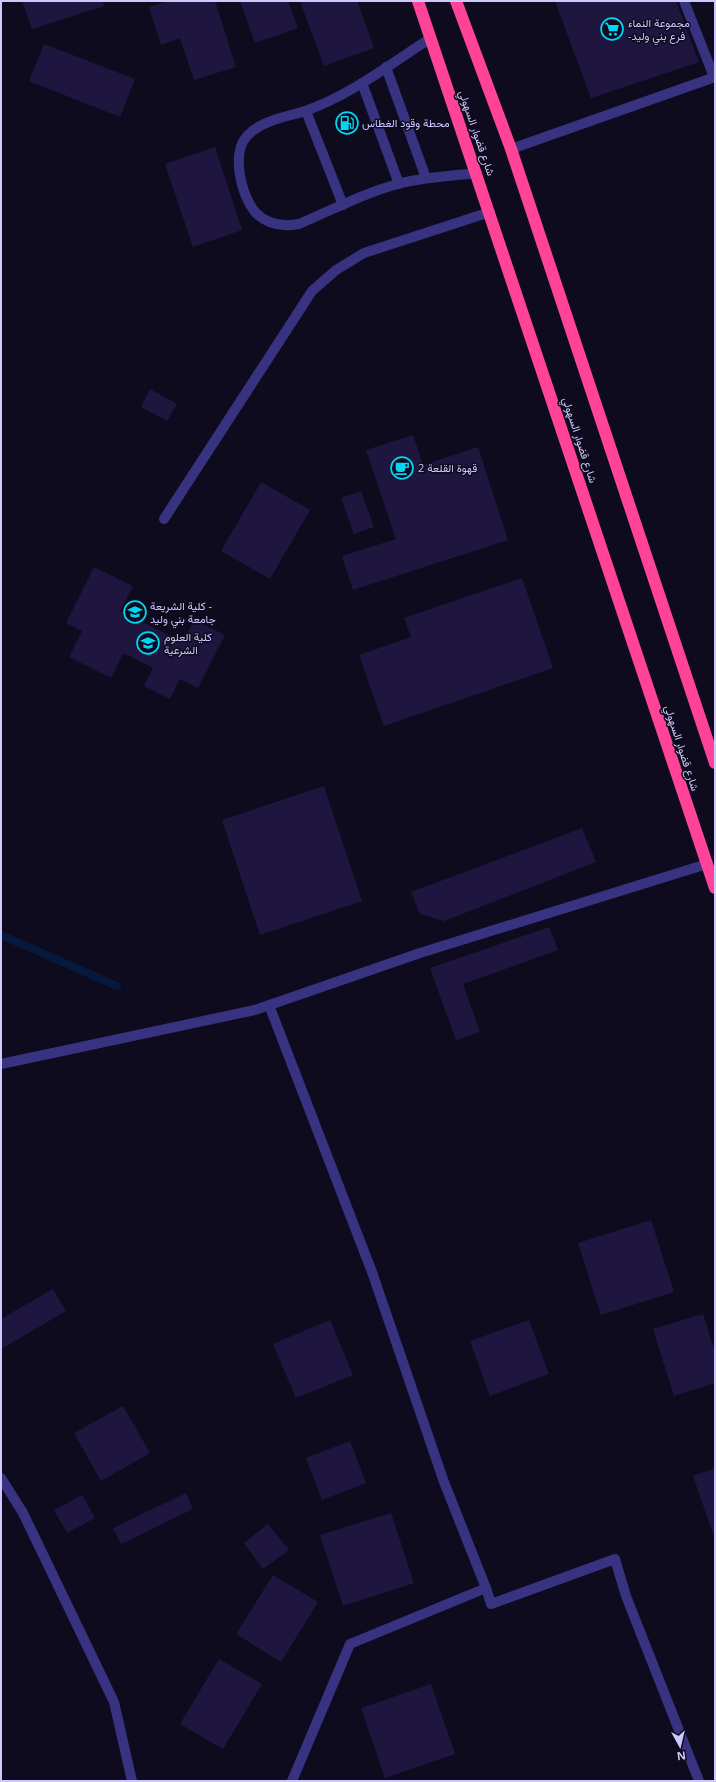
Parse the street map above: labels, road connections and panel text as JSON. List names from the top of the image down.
{
  "streets": {
    "highway": ["شارع قضوار السهولي"]
  },
  "places": {
    "supermarket": ["مجموعة النماء -فرع بني وليد"],
    "fuel station": ["محطة وقود الغطاس"],
    "cafe": ["قهوة القلعة 2"],
    "school or university": ["كلية الشريعة - جامعة بني وليد", "كلية العلوم الشرعية"]
  },
  "north": "bottom"
}
